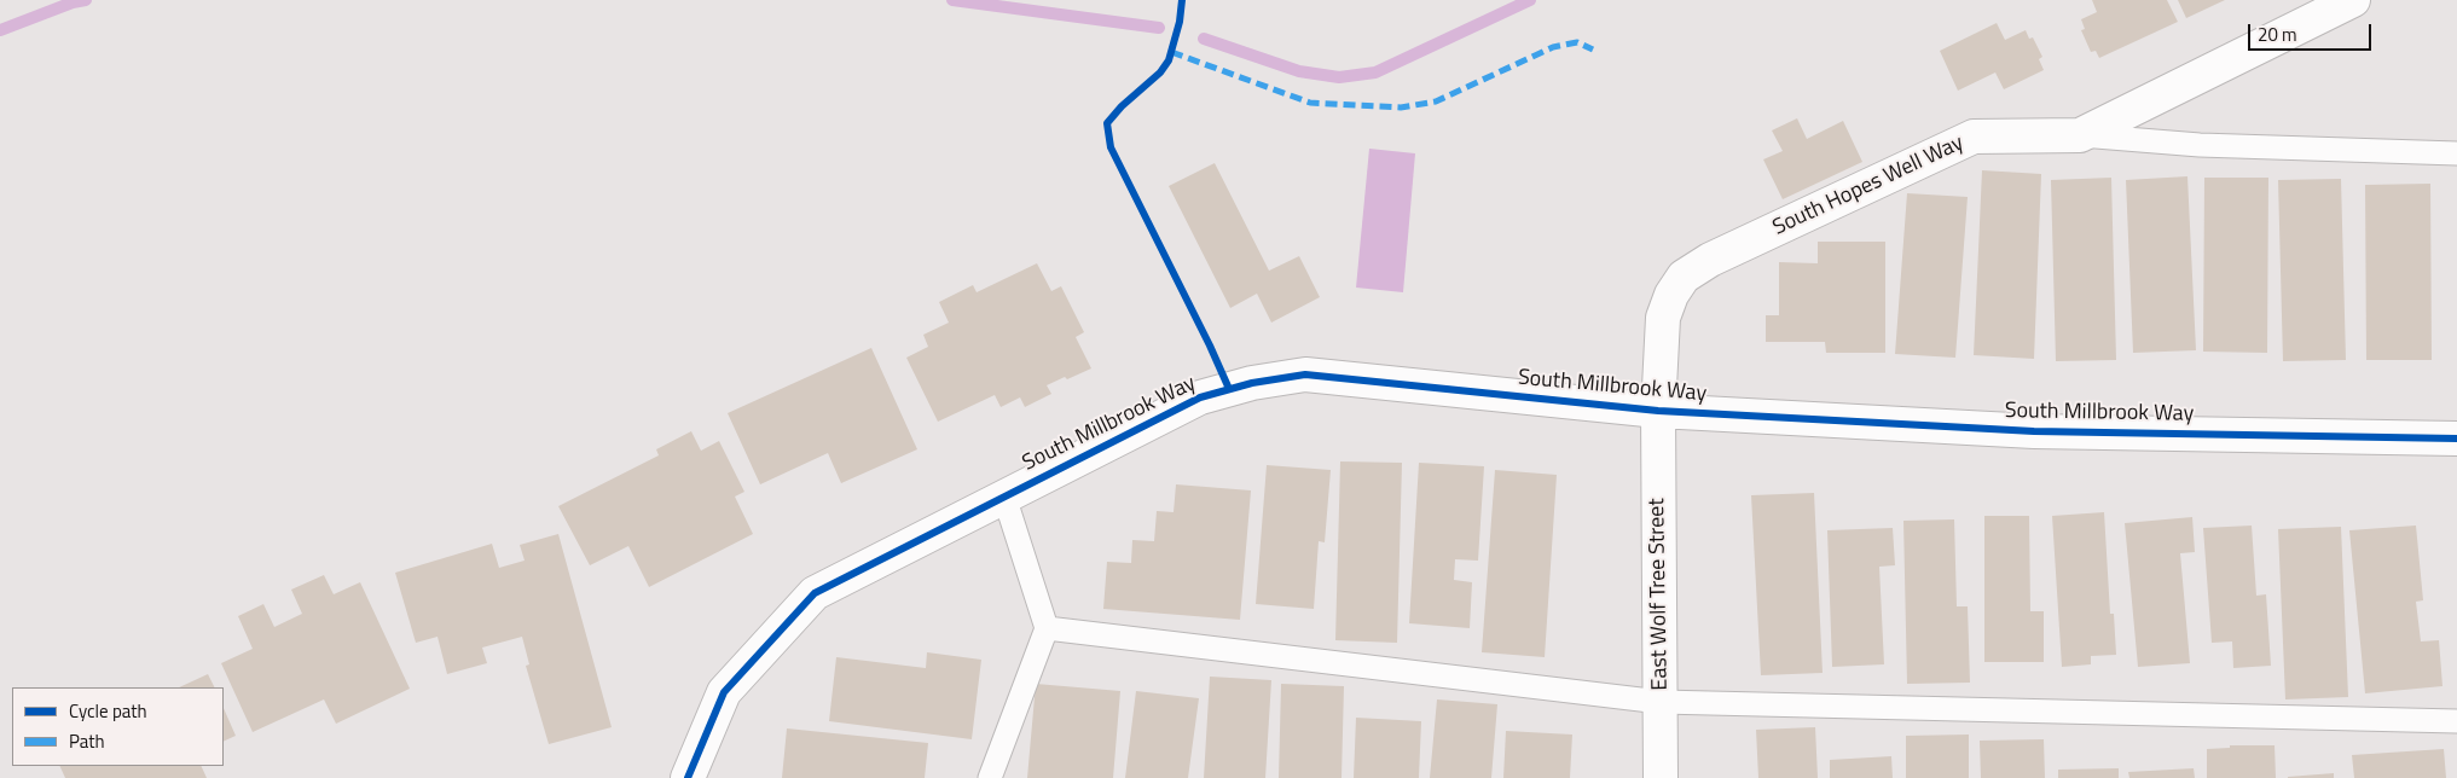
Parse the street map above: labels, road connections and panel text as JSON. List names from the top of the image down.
{
  "streets": {
    "street": ["South Hopes Well Way", "South Millbrook Way", "East Wolf Tree Street"]
  },
  "crossings": [
    ["South Hopes Well Way", "South Millbrook Way"],
    ["South Hopes Well Way", "East Wolf Tree Street"],
    ["South Millbrook Way", "East Wolf Tree Street"]
  ],
  "legend": ["Cycle path", "Path"],
  "scale_bar": "20 m"
}
